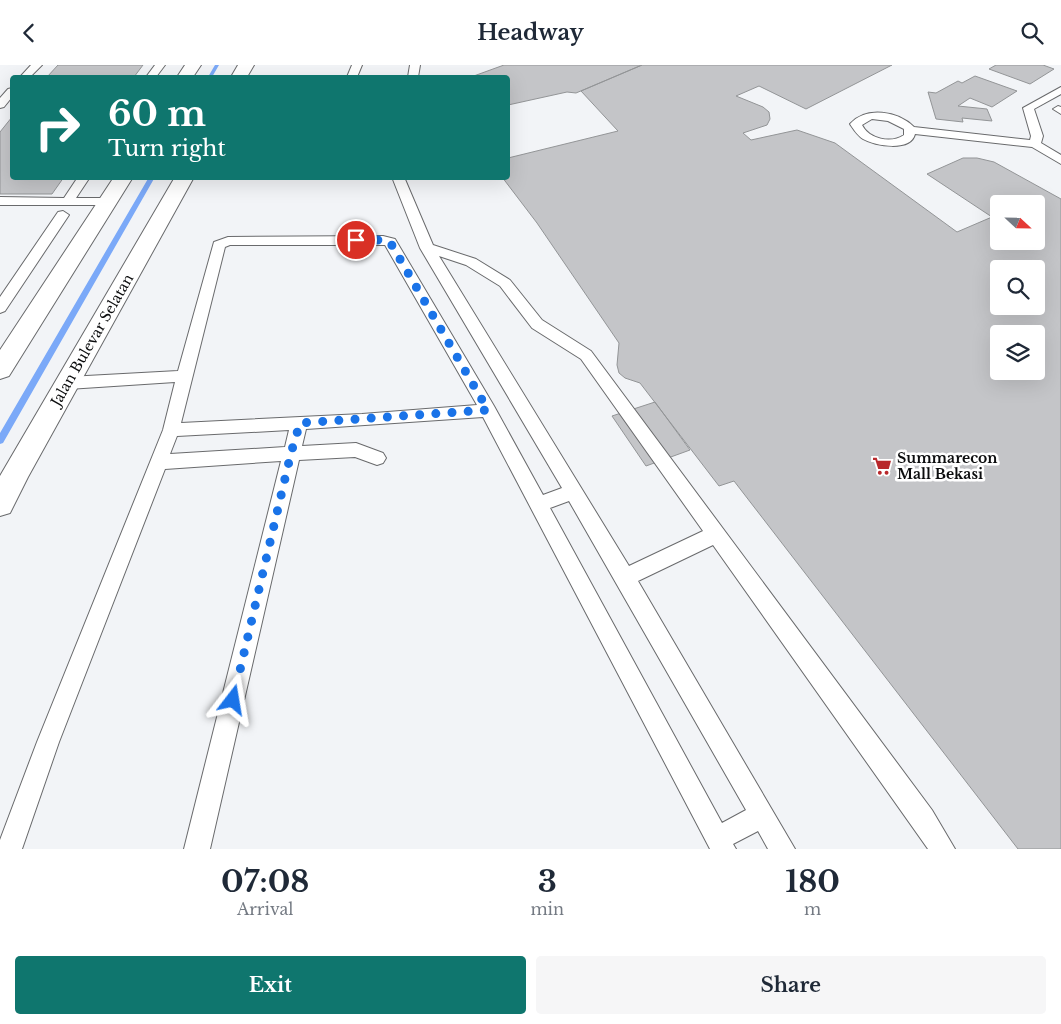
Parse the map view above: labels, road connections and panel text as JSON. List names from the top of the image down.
{
  "streets": {
    "main road": ["Jalan Bulevar Selatan"]
  },
  "places": {
    "supermarket": ["Summarecon Mall Bekasi"]
  },
  "north": "right",
  "page": {
    "header": "Headway",
    "turn": ["60 m", "Turn right"],
    "eta": [
      "07:08",
      "Arrival",
      "3",
      "min",
      "180",
      "m"
    ],
    "buttons": ["Exit", "Share"]
  }
}
